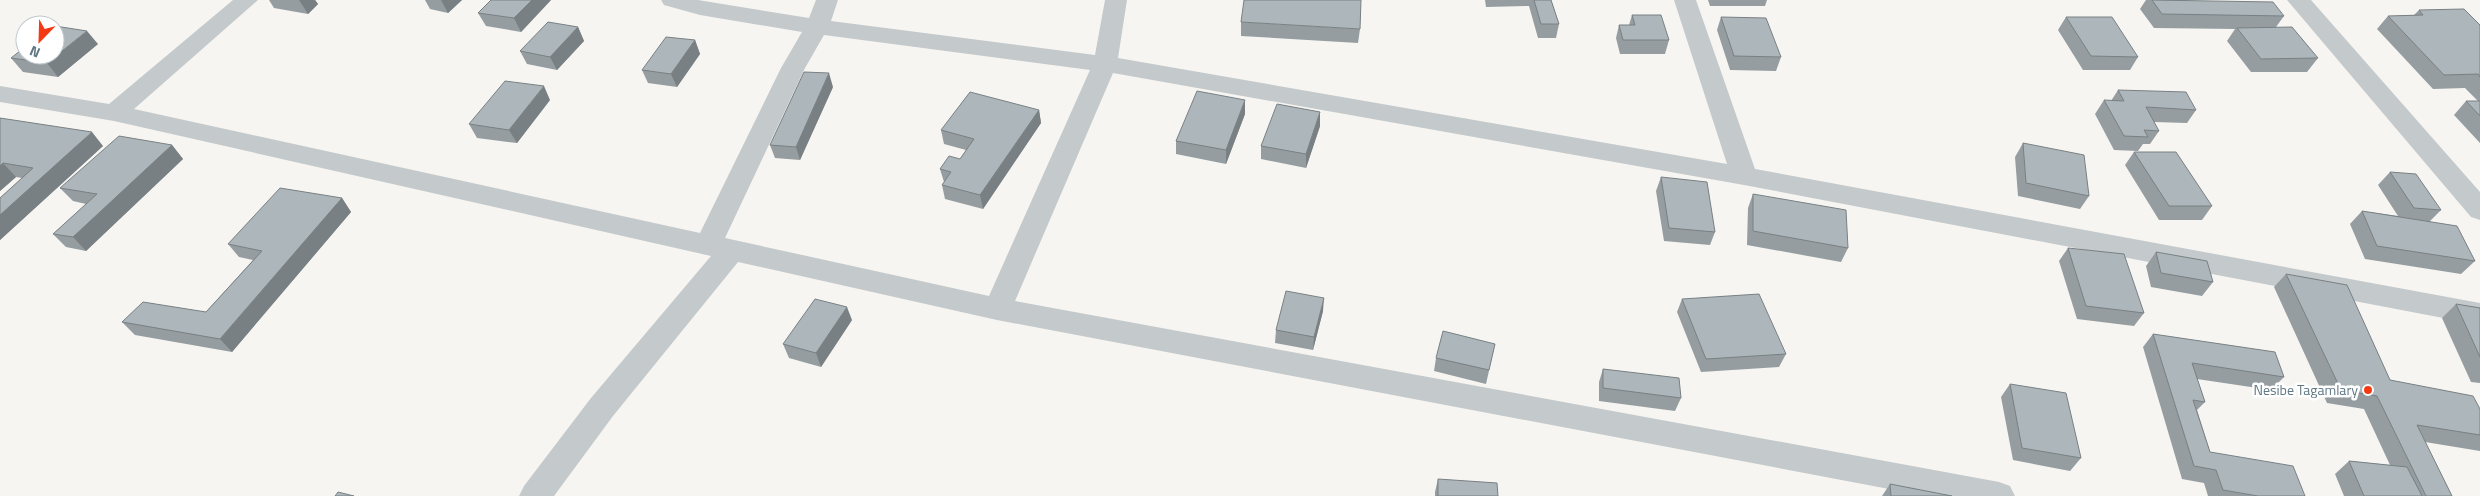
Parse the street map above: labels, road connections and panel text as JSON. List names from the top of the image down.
{
  "places": ["Nesibe Tagamlary"],
  "north": "bottom left"
}
